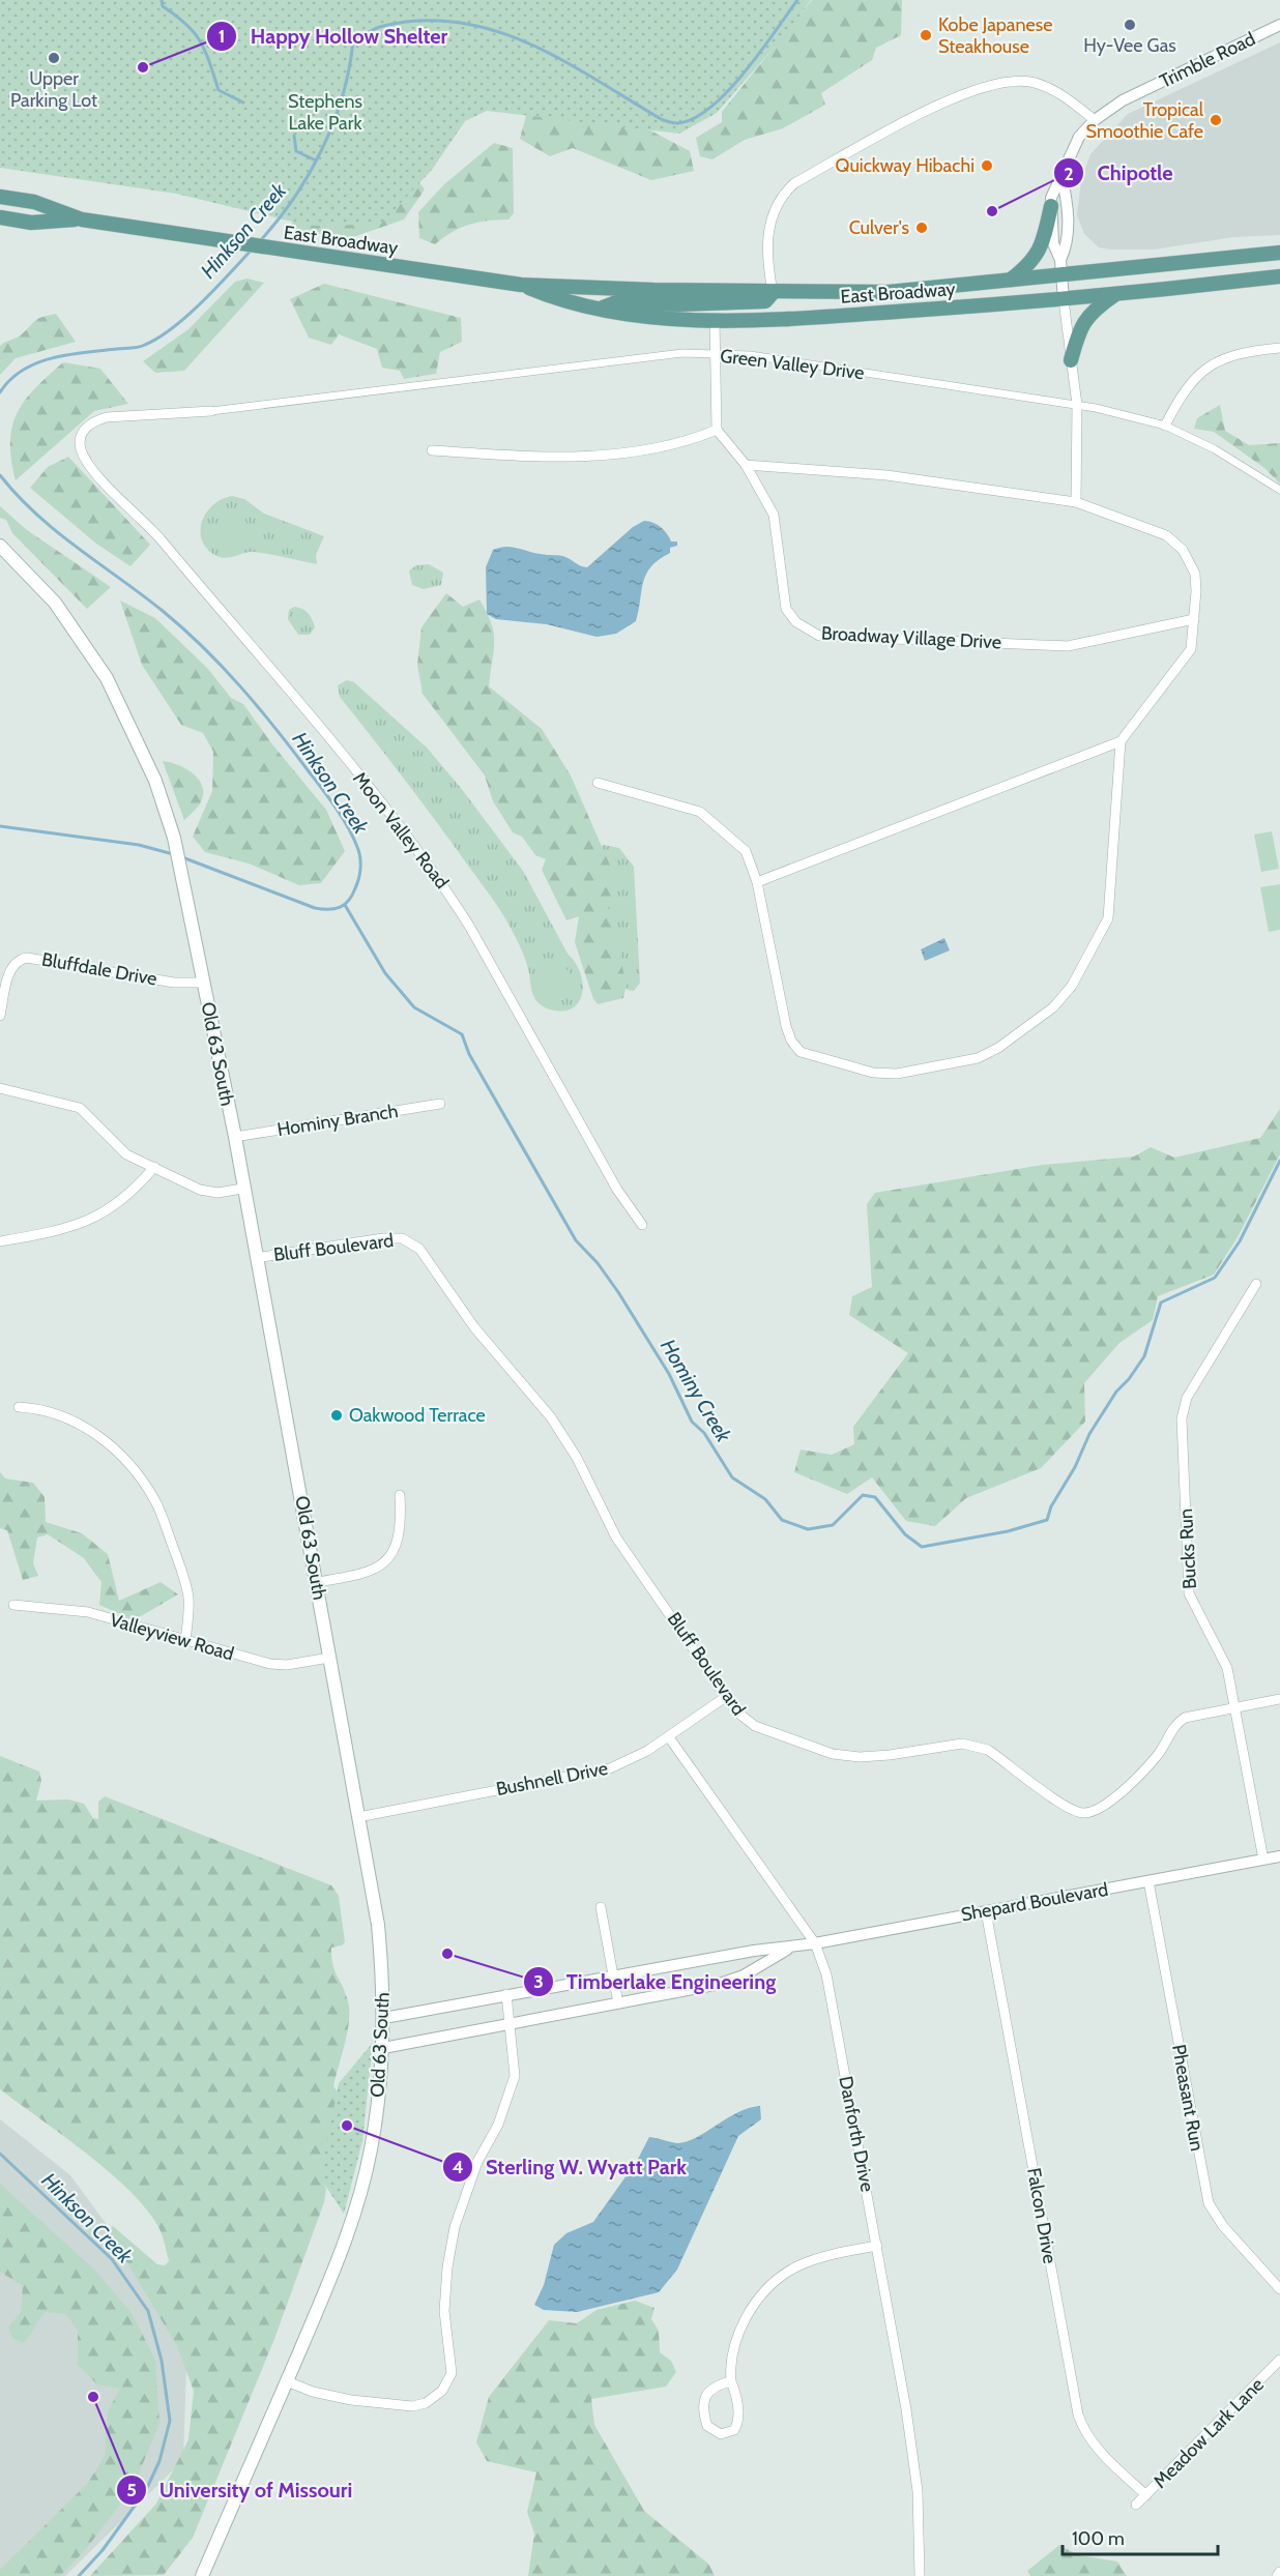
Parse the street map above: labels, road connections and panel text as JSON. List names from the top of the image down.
{
  "streets": {
    "main road": ["East Broadway", "Old 63 South"],
    "street": [
      "Trimble Road",
      "Green Valley Drive",
      "Broadway Village Drive",
      "Moon Valley Road",
      "Bluffdale Drive",
      "Hominy Branch",
      "Bluff Boulevard",
      "Bucks Run",
      "Valleyview Road",
      "Bushnell Drive",
      "Shepard Boulevard",
      "Pheasant Run",
      "Danforth Drive",
      "Falcon Drive",
      "Meadow Lark Lane"
    ]
  },
  "crossings": [
    ["Trimble Road", "East Broadway"],
    ["Green Valley Drive", "Moon Valley Road"],
    ["Bluffdale Drive", "Old 63 South"],
    ["Old 63 South", "Hominy Branch"],
    ["Old 63 South", "Bluff Boulevard"],
    ["Old 63 South", "Valleyview Road"],
    ["Old 63 South", "Bushnell Drive"],
    ["Old 63 South", "Shepard Boulevard"],
    ["Bluff Boulevard", "Bucks Run"],
    ["Bluff Boulevard", "Bushnell Drive"],
    ["Bucks Run", "Shepard Boulevard"],
    ["Bushnell Drive", "Danforth Drive"],
    ["Shepard Boulevard", "Pheasant Run"],
    ["Shepard Boulevard", "Danforth Drive"],
    ["Shepard Boulevard", "Falcon Drive"],
    ["Falcon Drive", "Meadow Lark Lane"]
  ],
  "water": ["Hinkson Creek", "Hominy Creek"],
  "parks": ["Stephens Lake Park"],
  "places": [
    "Hy-Vee Gas",
    "Kobe Japanese Steakhouse",
    "Upper Parking Lot",
    "Happy Hollow Shelter",
    "Tropical Smoothie Cafe",
    "Quickway Hibachi",
    "Chipotle",
    "Culver's",
    "Oakwood Terrace",
    "Timberlake Engineering",
    "Sterling W. Wyatt Park",
    "University of Missouri"
  ],
  "scale_bar": "100 m"
}
